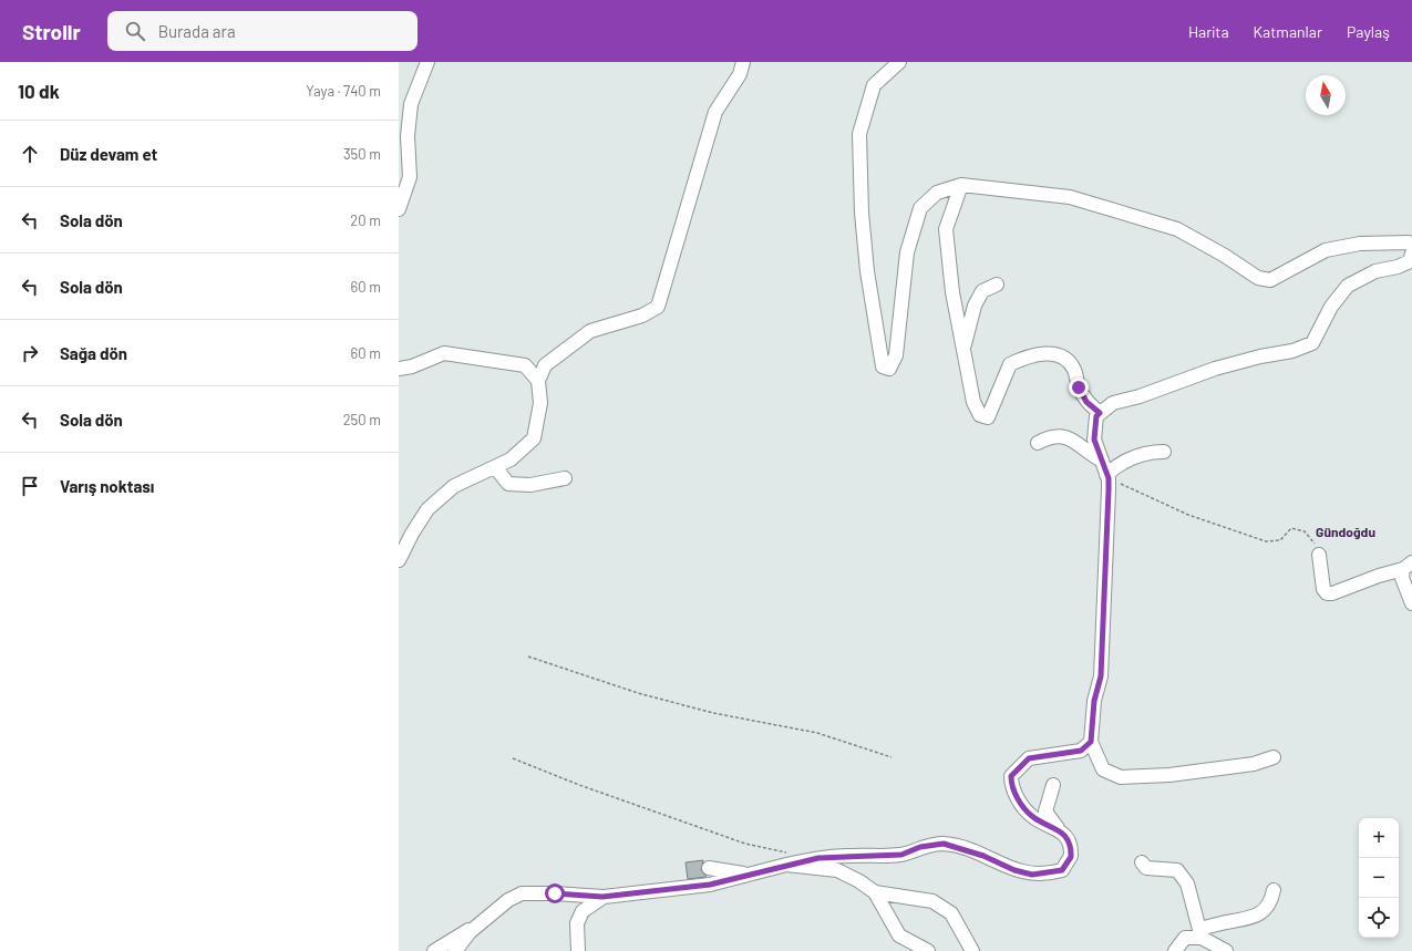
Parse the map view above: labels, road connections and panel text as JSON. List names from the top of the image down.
{
  "districts": ["Gündoğdu"],
  "north": "top",
  "page": {
    "header": "Strollr",
    "search": "Burada ara",
    "nav": ["Harita", "Katmanlar", "Paylaş"],
    "heading": ["10 dk", "Yaya · 740 m"],
    "list": [
      ["Düz devam et", "350 m"],
      ["Sola dön", "20 m"],
      ["Sola dön", "60 m"],
      ["Sağa dön", "60 m"],
      ["Sola dön", "250 m"],
      "Varış noktası"
    ],
    "map_buttons": ["+", "−"]
  }
}
